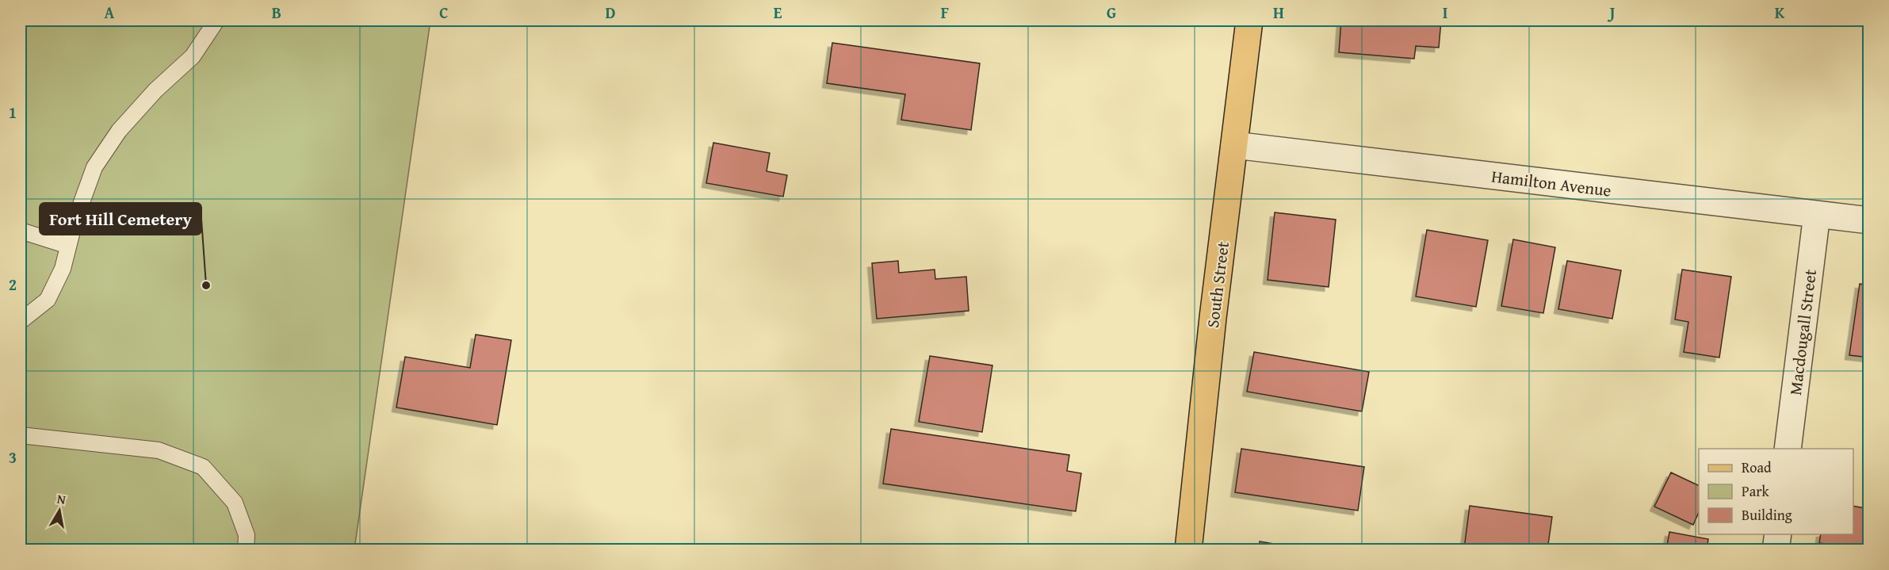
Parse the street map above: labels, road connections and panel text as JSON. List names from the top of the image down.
{
  "streets": {
    "main road": ["South Street"],
    "street": ["Hamilton Avenue", "Macdougall Street"]
  },
  "crossings": [
    ["Hamilton Avenue", "South Street"],
    ["Hamilton Avenue", "Macdougall Street"]
  ],
  "places": ["Fort Hill Cemetery"],
  "legend": ["Road", "Park", "Building"],
  "north": "top",
  "grid": {
    "columns": [
      "A",
      "B",
      "C",
      "D",
      "E",
      "F",
      "G",
      "H",
      "I",
      "J",
      "K"
    ],
    "rows": ["1", "2", "3"]
  }
}
